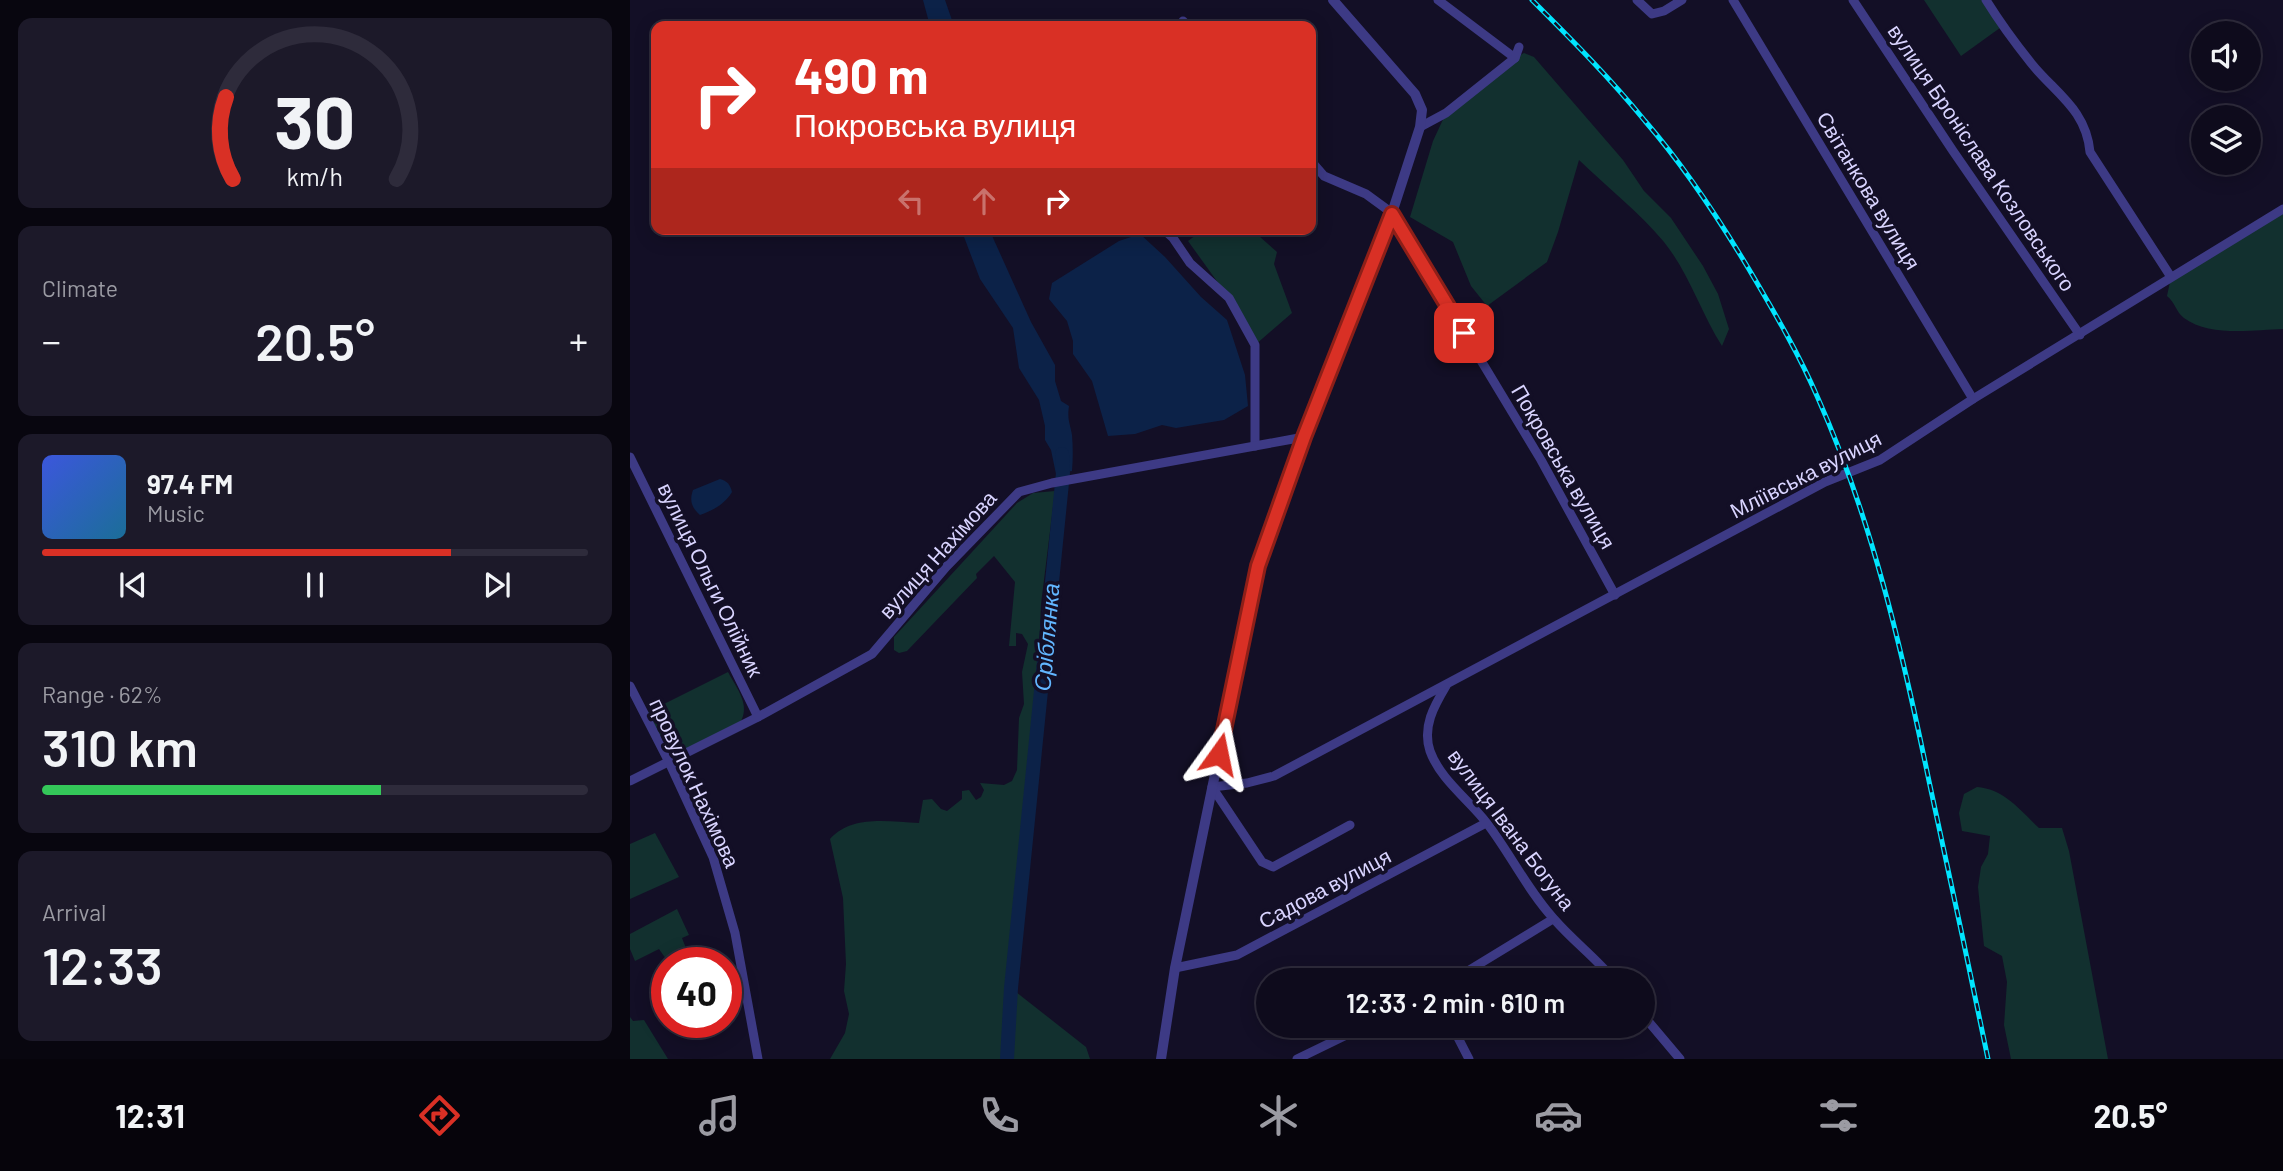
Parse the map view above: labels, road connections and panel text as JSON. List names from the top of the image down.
{
  "streets": {
    "street": [
      "вулиця Броніслава Козловського",
      "Світанкова вулиця",
      "Покровська вулиця",
      "Мліївська вулиця",
      "вулиця Нахімова",
      "вулиця Ольги Олійник",
      "провулок Нахімова",
      "вулиця Івана Богуна",
      "Садова вулиця"
    ]
  },
  "crossings": [
    ["вулиця Броніслава Козловського", "Мліївська вулиця"],
    ["Світанкова вулиця", "Мліївська вулиця"],
    ["Покровська вулиця", "Мліївська вулиця"],
    ["Мліївська вулиця", "вулиця Івана Богуна"],
    ["вулиця Нахімова", "вулиця Ольги Олійник"],
    ["вулиця Нахімова", "провулок Нахімова"],
    ["вулиця Івана Богуна", "Садова вулиця"]
  ],
  "water": ["Сріблянка"],
  "page": {
    "turn": ["490 m", "Покровська вулиця"],
    "tile": [
      "Climate",
      ["Range · 62%", "310 km"],
      ["Arrival", "12:33"]
    ],
    "heat": ["−", "20.5°", "+"],
    "song": ["97.4 FM", "Music"],
    "limit": "40",
    "trip": "12:33 · 2 min · 610 m",
    "tabs": ["12:31", "20.5°"],
    "gauge": ["30", "km/h"]
  }
}
